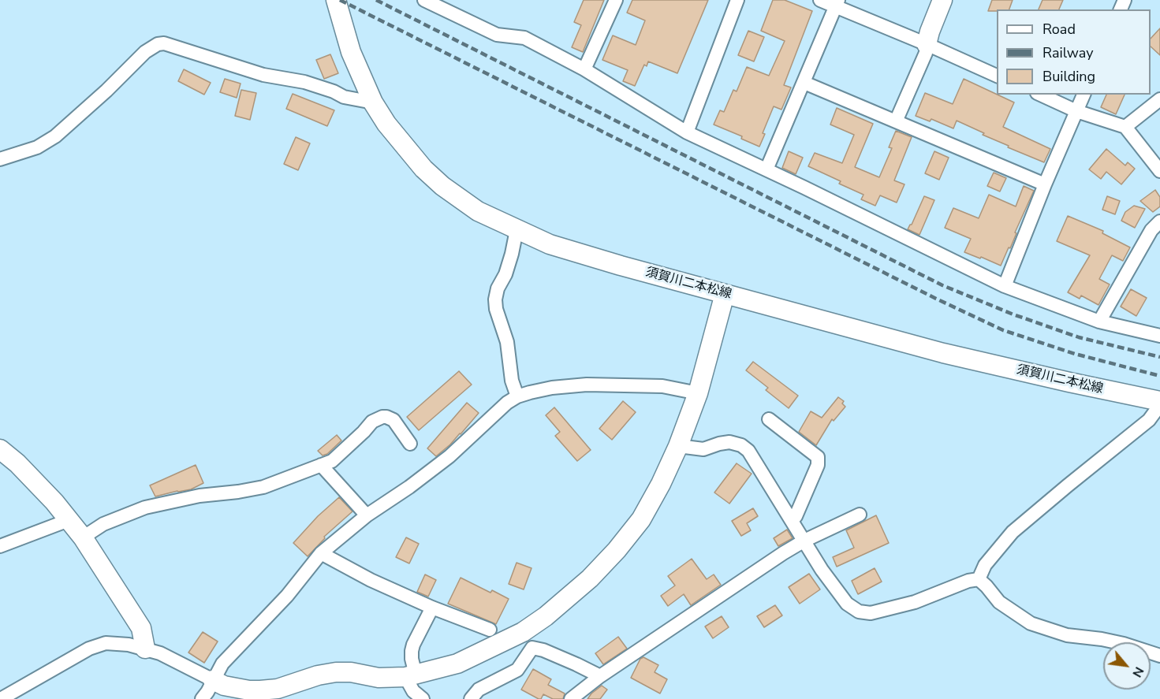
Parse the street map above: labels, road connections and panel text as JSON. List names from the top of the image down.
{
  "streets": {
    "street": ["須賀川二本松線"]
  },
  "legend": ["Road", "Railway", "Building"],
  "north": "bottom right"
}
